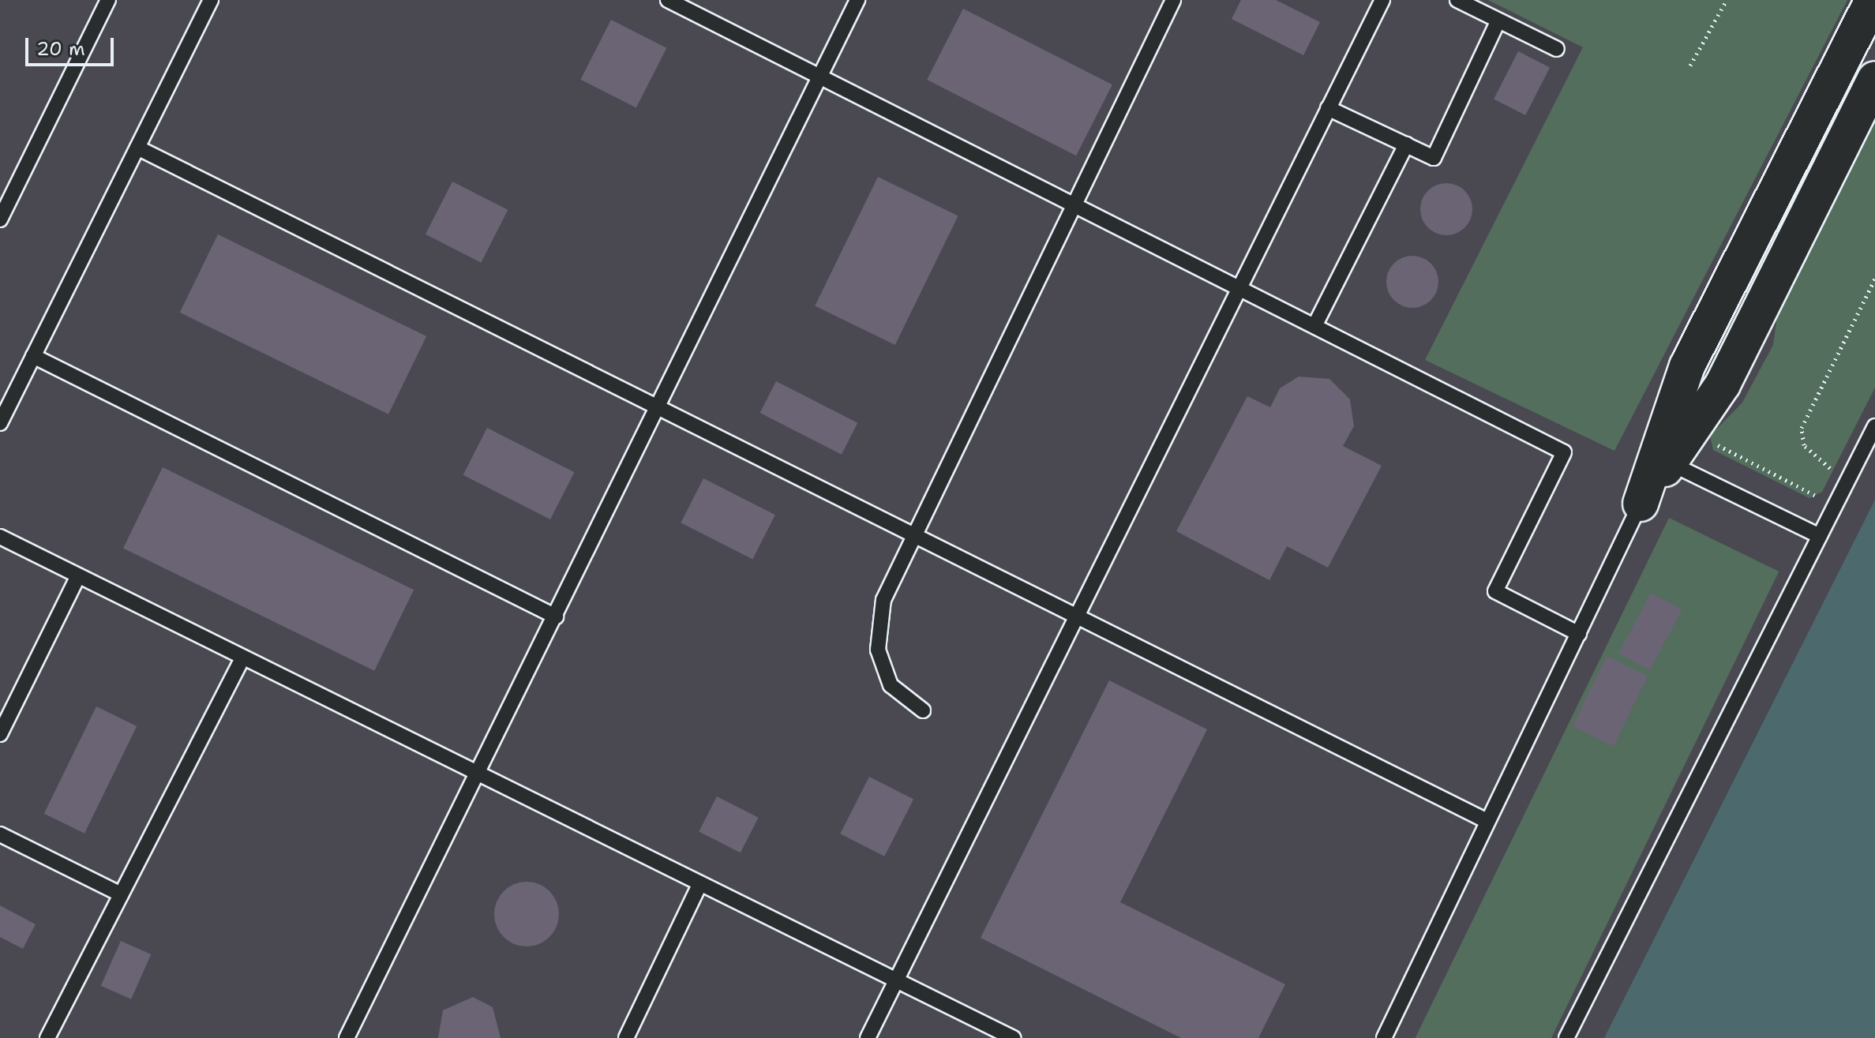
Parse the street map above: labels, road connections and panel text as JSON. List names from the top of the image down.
{
  "scale_bar": "20 m"
}
